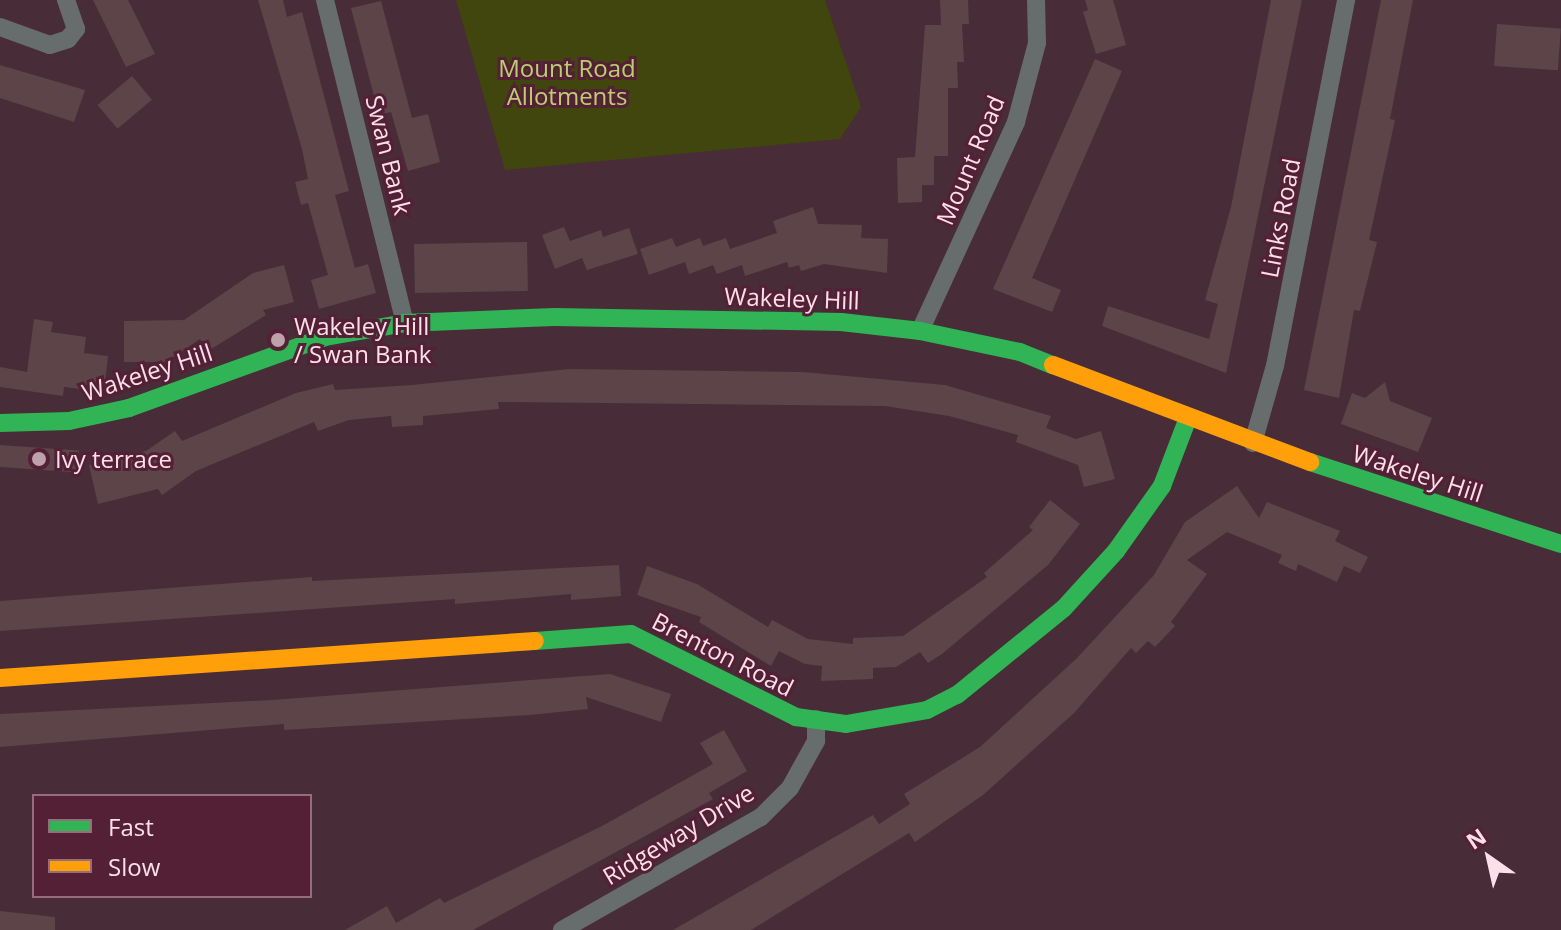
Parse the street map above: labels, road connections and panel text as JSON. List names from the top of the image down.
{
  "streets": {
    "street": [
      "Swan Bank",
      "Mount Road",
      "Links Road",
      "Wakeley Hill",
      "Brenton Road",
      "Ridgeway Drive"
    ]
  },
  "crossings": [
    ["Swan Bank", "Wakeley Hill"],
    ["Mount Road", "Wakeley Hill"],
    ["Links Road", "Wakeley Hill"],
    ["Wakeley Hill", "Brenton Road"],
    ["Brenton Road", "Ridgeway Drive"]
  ],
  "parks": ["Mount Road Allotments"],
  "places": ["Wakeley Hill / Swan Bank", "Ivy terrace"],
  "legend": ["Fast", "Slow"],
  "north": "top left"
}
